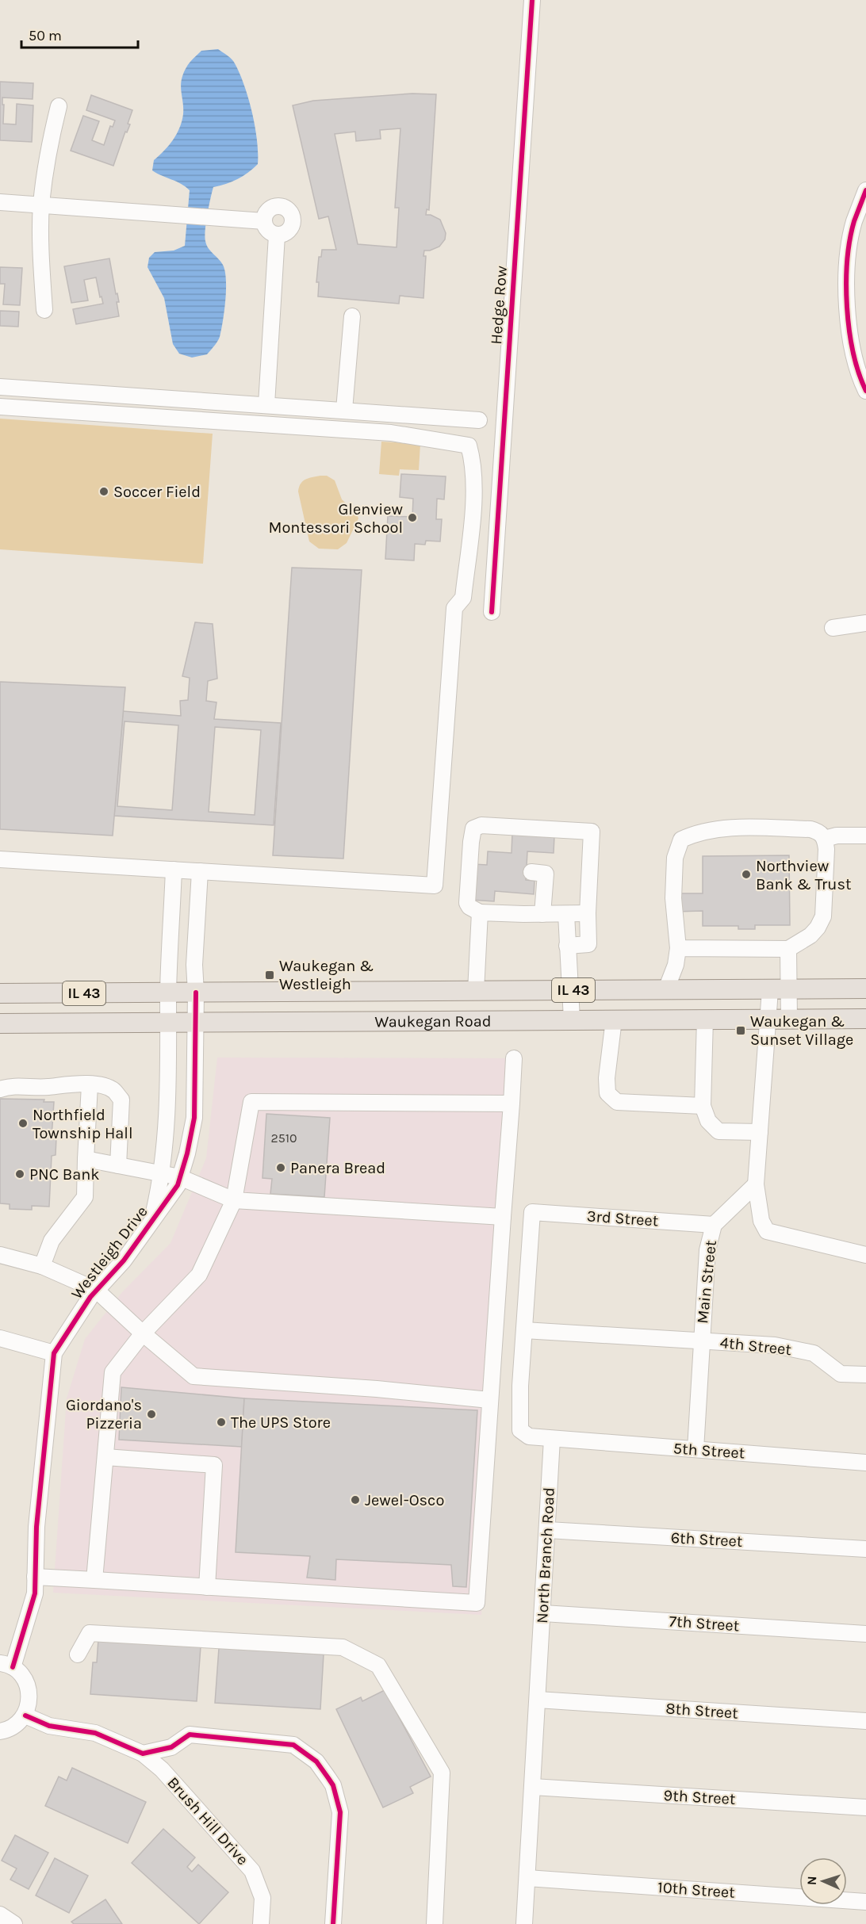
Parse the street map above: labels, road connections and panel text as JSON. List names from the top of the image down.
{
  "streets": {
    "main road": ["IL 43", "Waukegan Road"],
    "street": [
      "Hedge Row",
      "3rd Street",
      "Westleigh Drive",
      "Main Street",
      "4th Street",
      "5th Street",
      "6th Street",
      "North Branch Road",
      "7th Street",
      "8th Street",
      "9th Street",
      "Brush Hill Drive",
      "10th Street"
    ]
  },
  "crossings": [
    ["Waukegan Road", "Westleigh Drive"],
    ["3rd Street", "Main Street"],
    ["3rd Street", "4th Street"],
    ["Main Street", "4th Street"],
    ["Main Street", "5th Street"],
    ["5th Street", "North Branch Road"],
    ["6th Street", "North Branch Road"],
    ["North Branch Road", "7th Street"],
    ["North Branch Road", "8th Street"],
    ["North Branch Road", "9th Street"],
    ["North Branch Road", "10th Street"]
  ],
  "places": {
    "other": [
      "Soccer Field",
      "Glenview Montessori School",
      "Northview Bank & Trust",
      "Northfield Township Hall",
      "Panera Bread",
      "PNC Bank",
      "Giordano's Pizzeria",
      "The UPS Store",
      "Jewel-Osco"
    ],
    "transit": ["Waukegan & Westleigh", "Waukegan & Sunset Village"]
  },
  "house_numbers": ["2510"],
  "scale_bar": "50 m",
  "north": "left"
}
